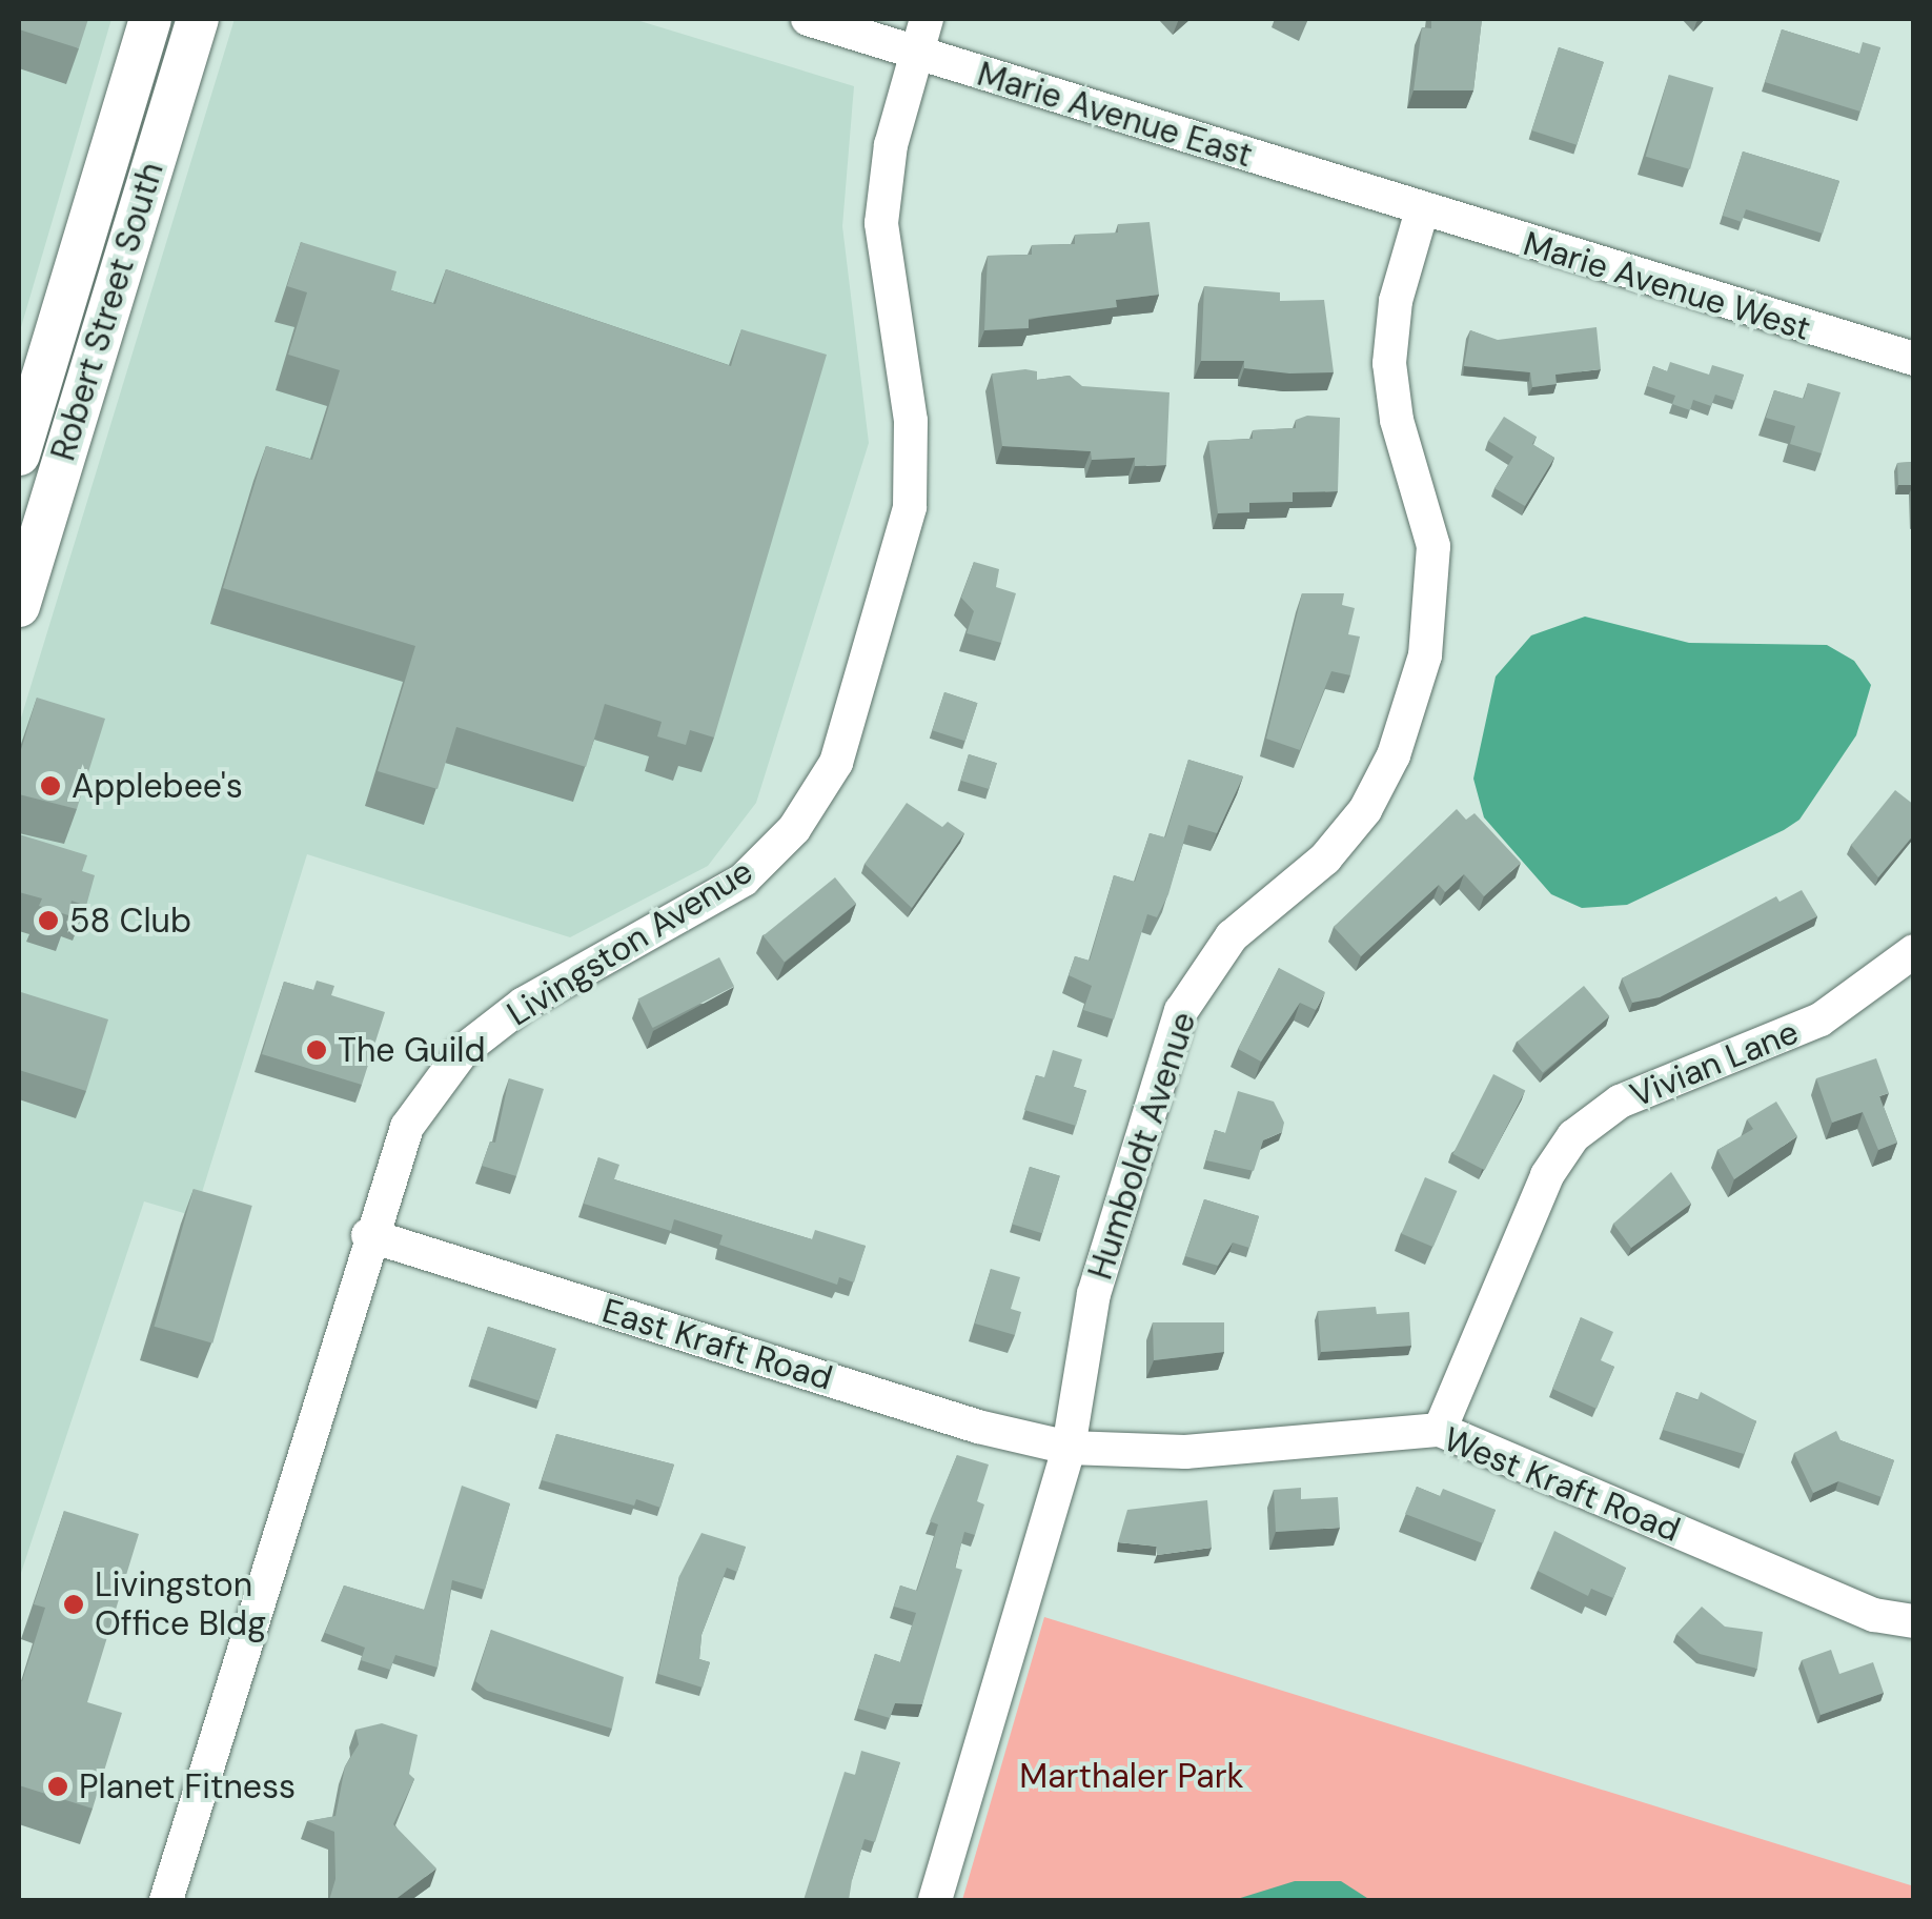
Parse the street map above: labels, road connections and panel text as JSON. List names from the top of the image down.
{
  "streets": {
    "main road": ["Robert Street South"],
    "street": [
      "Marie Avenue East",
      "Marie Avenue West",
      "Livingston Avenue",
      "Vivian Lane",
      "Humboldt Avenue",
      "East Kraft Road",
      "West Kraft Road"
    ]
  },
  "crossings": [
    ["Marie Avenue East", "Marie Avenue West"],
    ["Marie Avenue East", "Livingston Avenue"],
    ["Marie Avenue East", "Humboldt Avenue"],
    ["Marie Avenue West", "Humboldt Avenue"],
    ["Livingston Avenue", "East Kraft Road"],
    ["Vivian Lane", "West Kraft Road"],
    ["Humboldt Avenue", "East Kraft Road"],
    ["Humboldt Avenue", "West Kraft Road"],
    ["East Kraft Road", "West Kraft Road"]
  ],
  "parks": ["Marthaler Park"],
  "places": [
    "Applebee's",
    "58 Club",
    "The Guild",
    "Livingston Office Bldg",
    "Planet Fitness"
  ]
}
